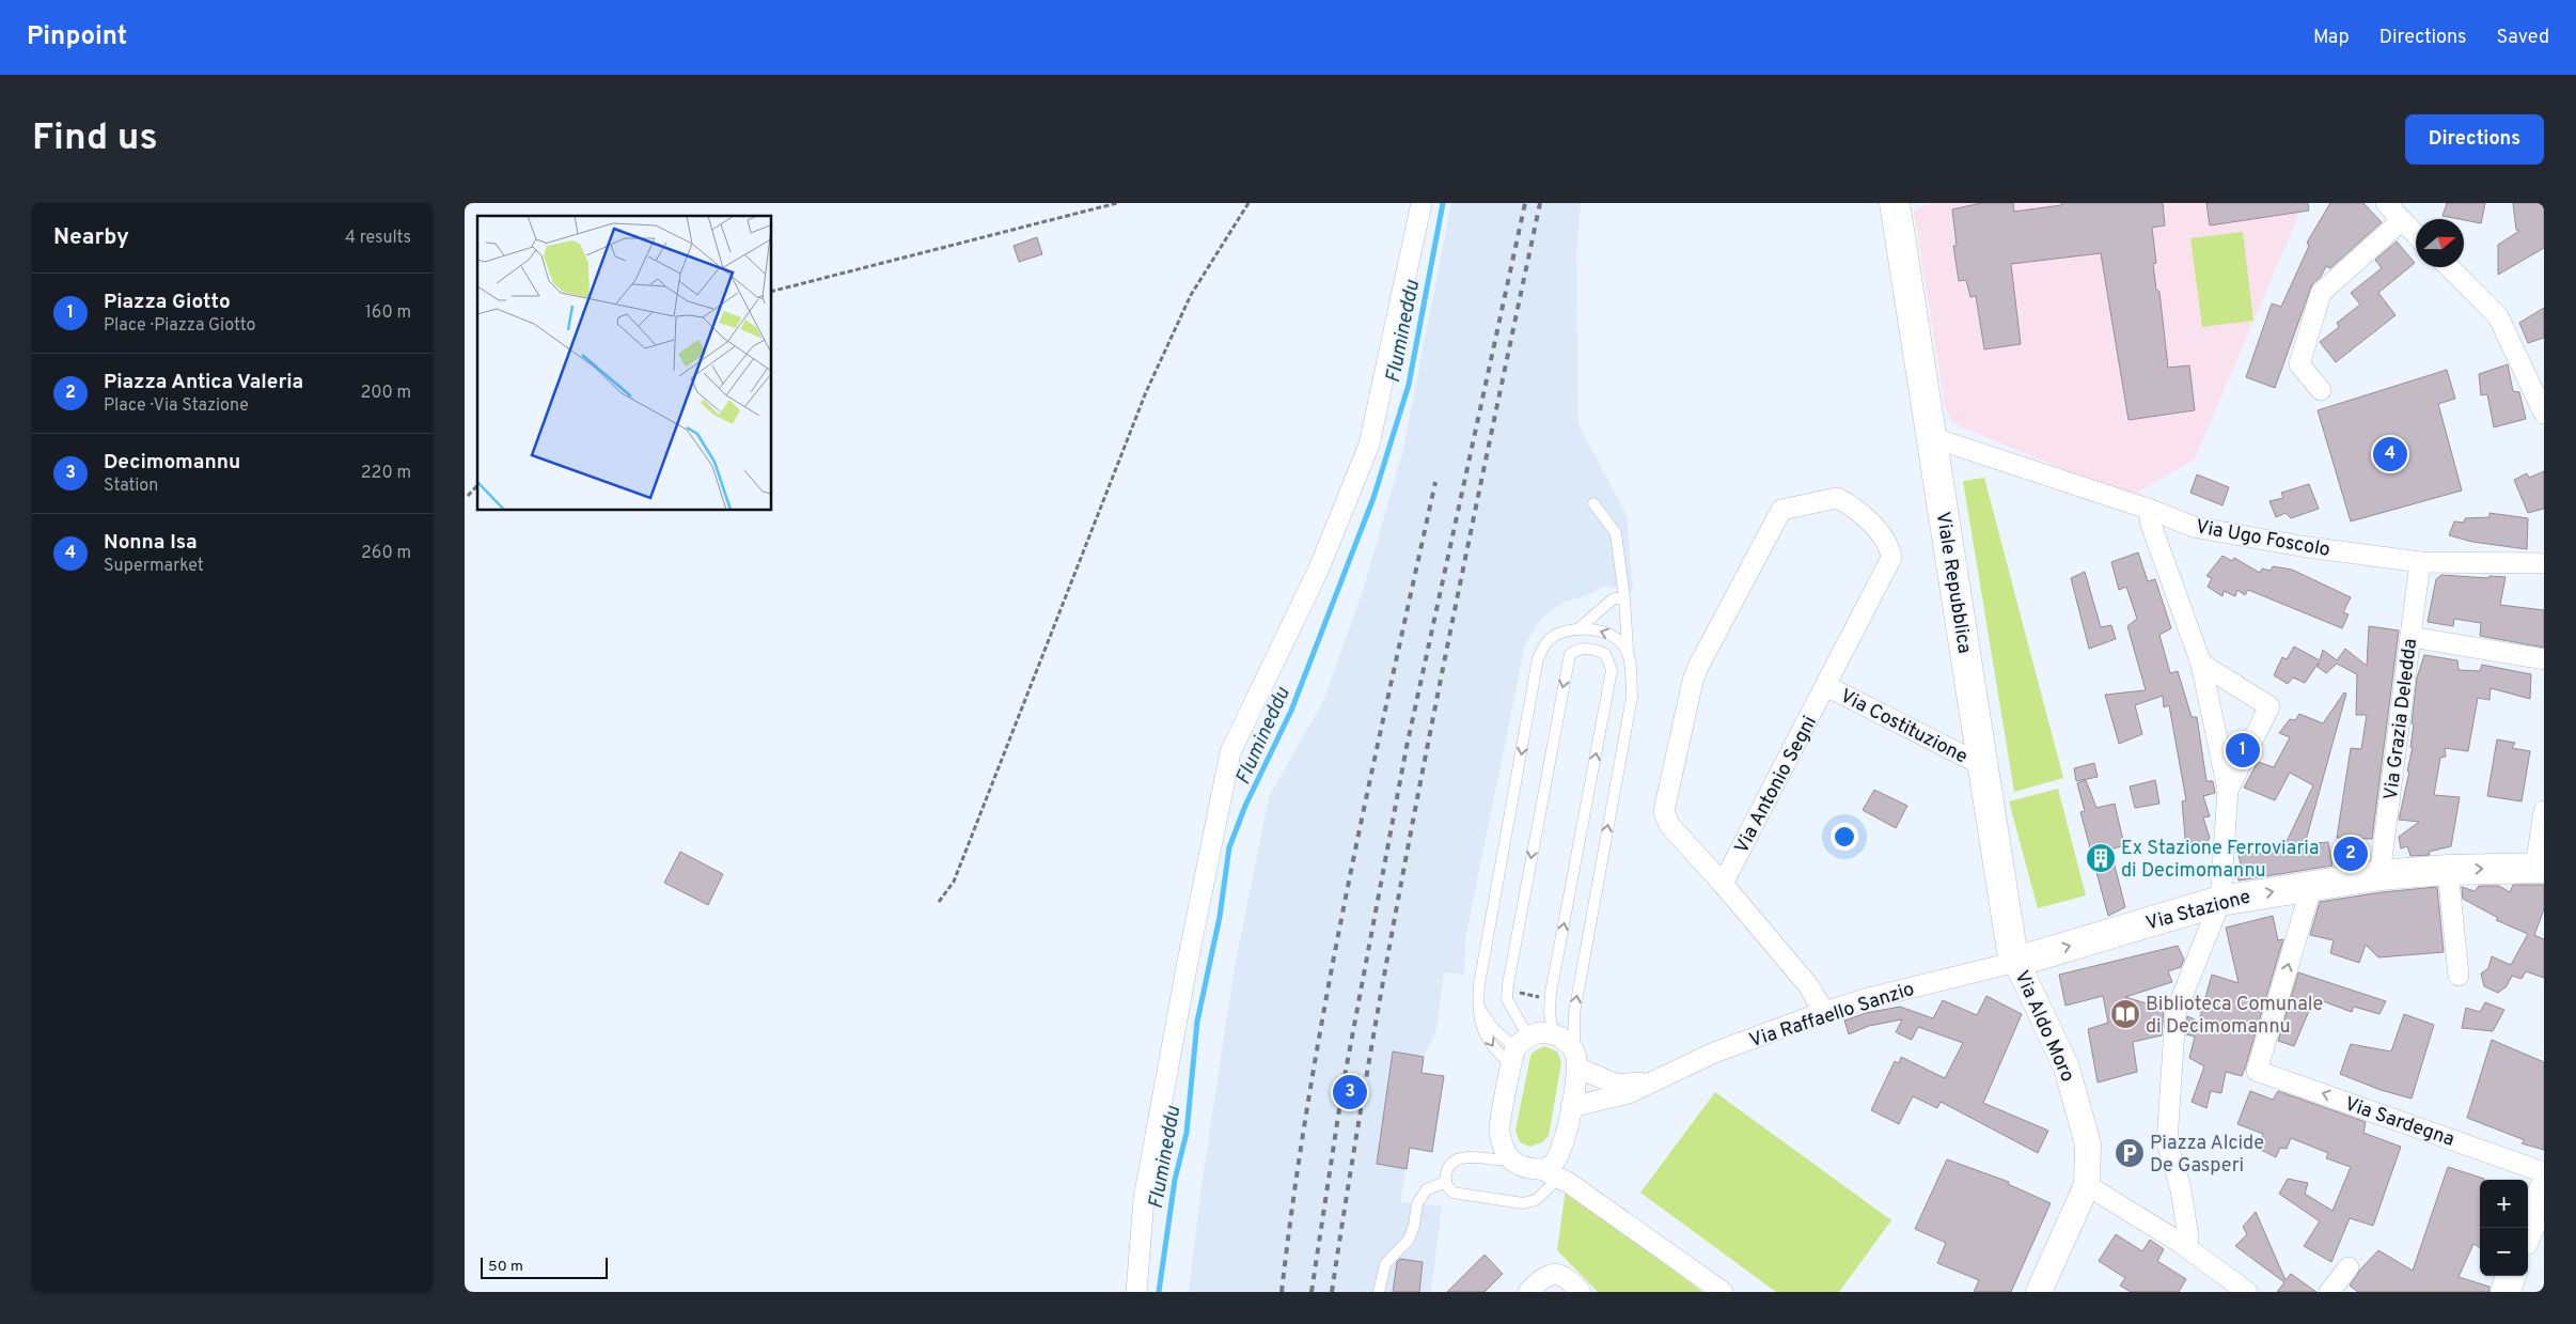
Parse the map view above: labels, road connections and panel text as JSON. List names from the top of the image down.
{
  "streets": {
    "main road": ["Viale Repubblica", "Via Stazione"],
    "street": [
      "Via Ugo Foscolo",
      "Via Grazia Deledda",
      "Via Costituzione",
      "Via Antonio Segni",
      "Via Raffaello Sanzio",
      "Via Aldo Moro",
      "Via Sardegna"
    ]
  },
  "crossings": [
    ["Via Ugo Foscolo", "Viale Repubblica"],
    ["Via Ugo Foscolo", "Via Grazia Deledda"],
    ["Viale Repubblica", "Via Costituzione"],
    ["Viale Repubblica", "Via Stazione"],
    ["Viale Repubblica", "Via Raffaello Sanzio"],
    ["Viale Repubblica", "Via Aldo Moro"],
    ["Via Grazia Deledda", "Via Stazione"],
    ["Via Costituzione", "Via Antonio Segni"],
    ["Via Stazione", "Via Raffaello Sanzio"],
    ["Via Stazione", "Via Aldo Moro"],
    ["Via Stazione", "Via Sardegna"],
    ["Via Raffaello Sanzio", "Via Aldo Moro"]
  ],
  "one_way": ["Via Stazione"],
  "water": ["Flumineddu"],
  "places": {
    "building": ["Ex Stazione Ferroviaria di Decimomannu"],
    "library": ["Biblioteca Comunale di Decimomannu"],
    "parking": ["Piazza Alcide De Gasperi"]
  },
  "scale_bar": "50 m",
  "north": "right",
  "page": {
    "header": "Pinpoint",
    "nav": ["Map", "Directions", "Saved"],
    "buttons": "Directions",
    "title": "Find us",
    "heading": ["Nearby", "4 results"],
    "list": [
      {
        "mark": "1",
        "name": "Piazza Giotto",
        "note": "Place · Piazza Giotto",
        "value": "160 m"
      },
      {
        "mark": "2",
        "name": "Piazza Antica Valeria",
        "note": "Place · Via Stazione",
        "value": "200 m"
      },
      {
        "mark": "3",
        "name": "Decimomannu",
        "note": "Station",
        "value": "220 m"
      },
      {
        "mark": "4",
        "name": "Nonna Isa",
        "note": "Supermarket",
        "value": "260 m"
      }
    ],
    "pins": [
      "4",
      "1",
      "2",
      "3"
    ],
    "map_buttons": ["+", "−"],
    "scale": "50 m"
  }
}
